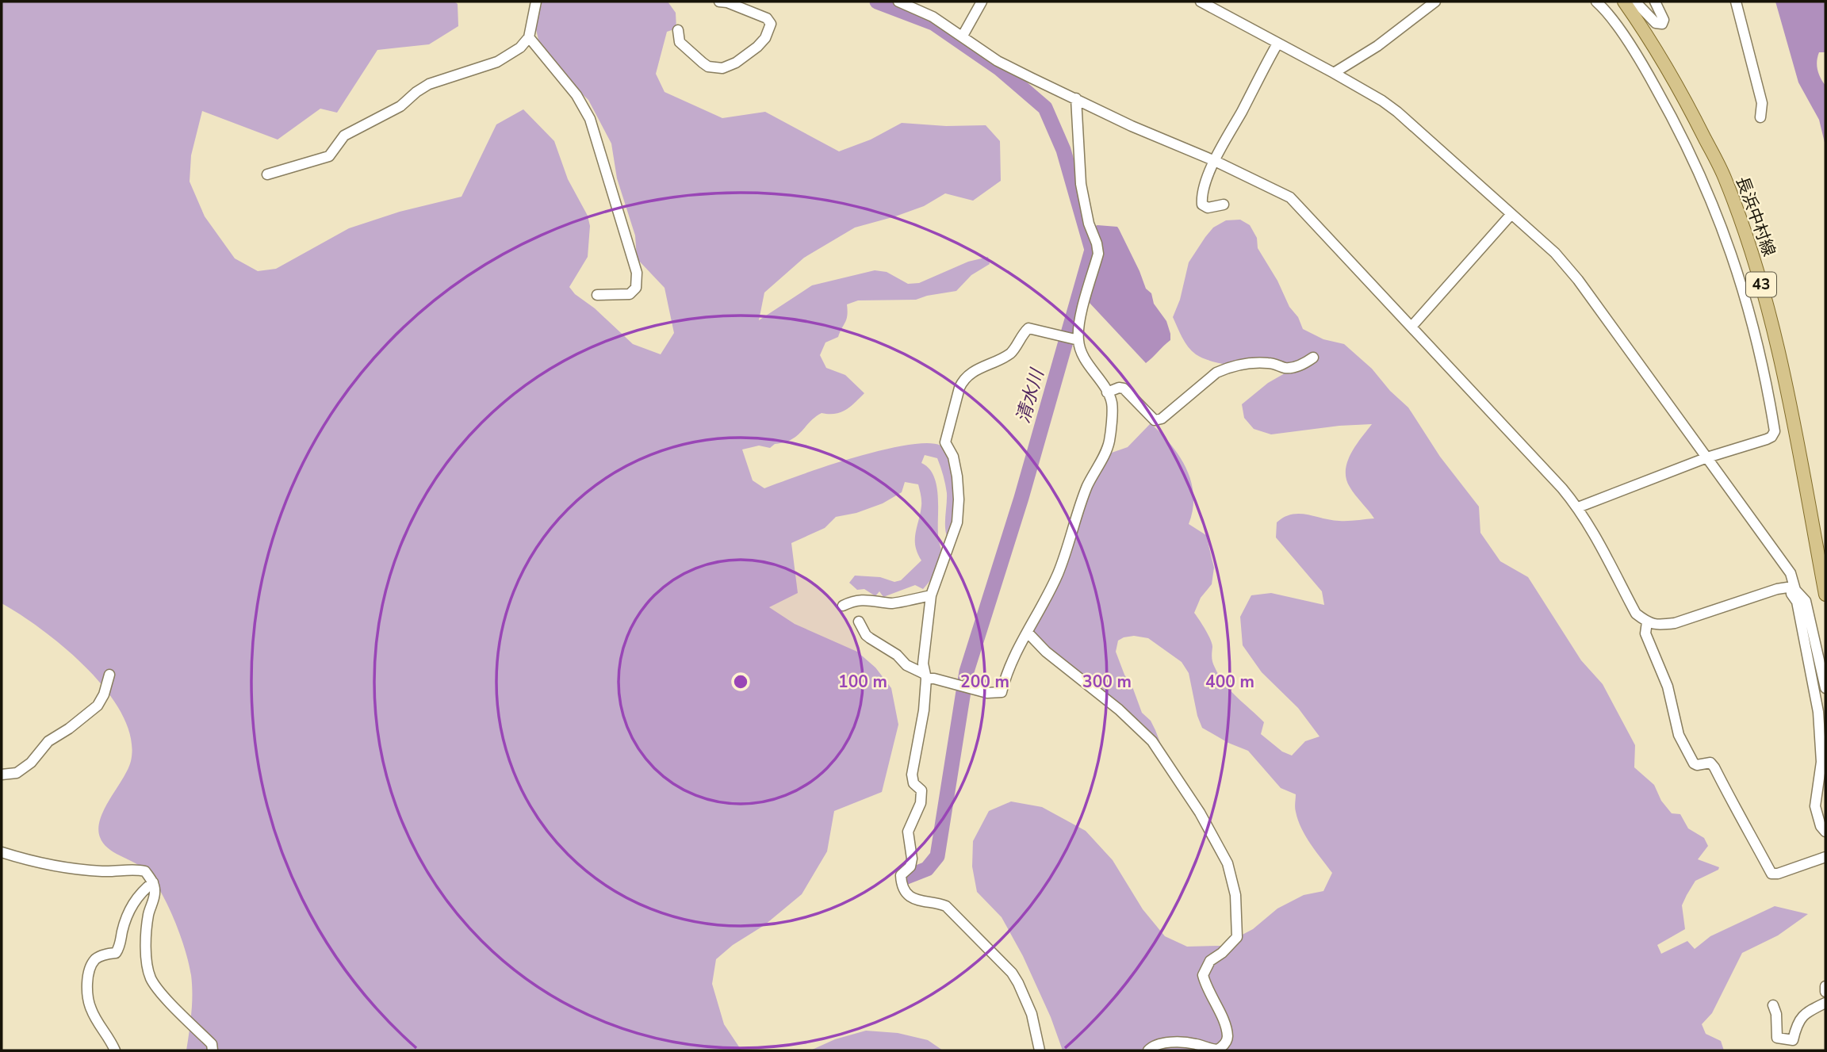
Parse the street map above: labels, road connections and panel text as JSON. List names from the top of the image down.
{
  "streets": {
    "main road": ["長浜中村線", "43"]
  },
  "water": ["清水川"],
  "rings": [
    "100 m",
    "200 m",
    "300 m",
    "400 m"
  ]
}
